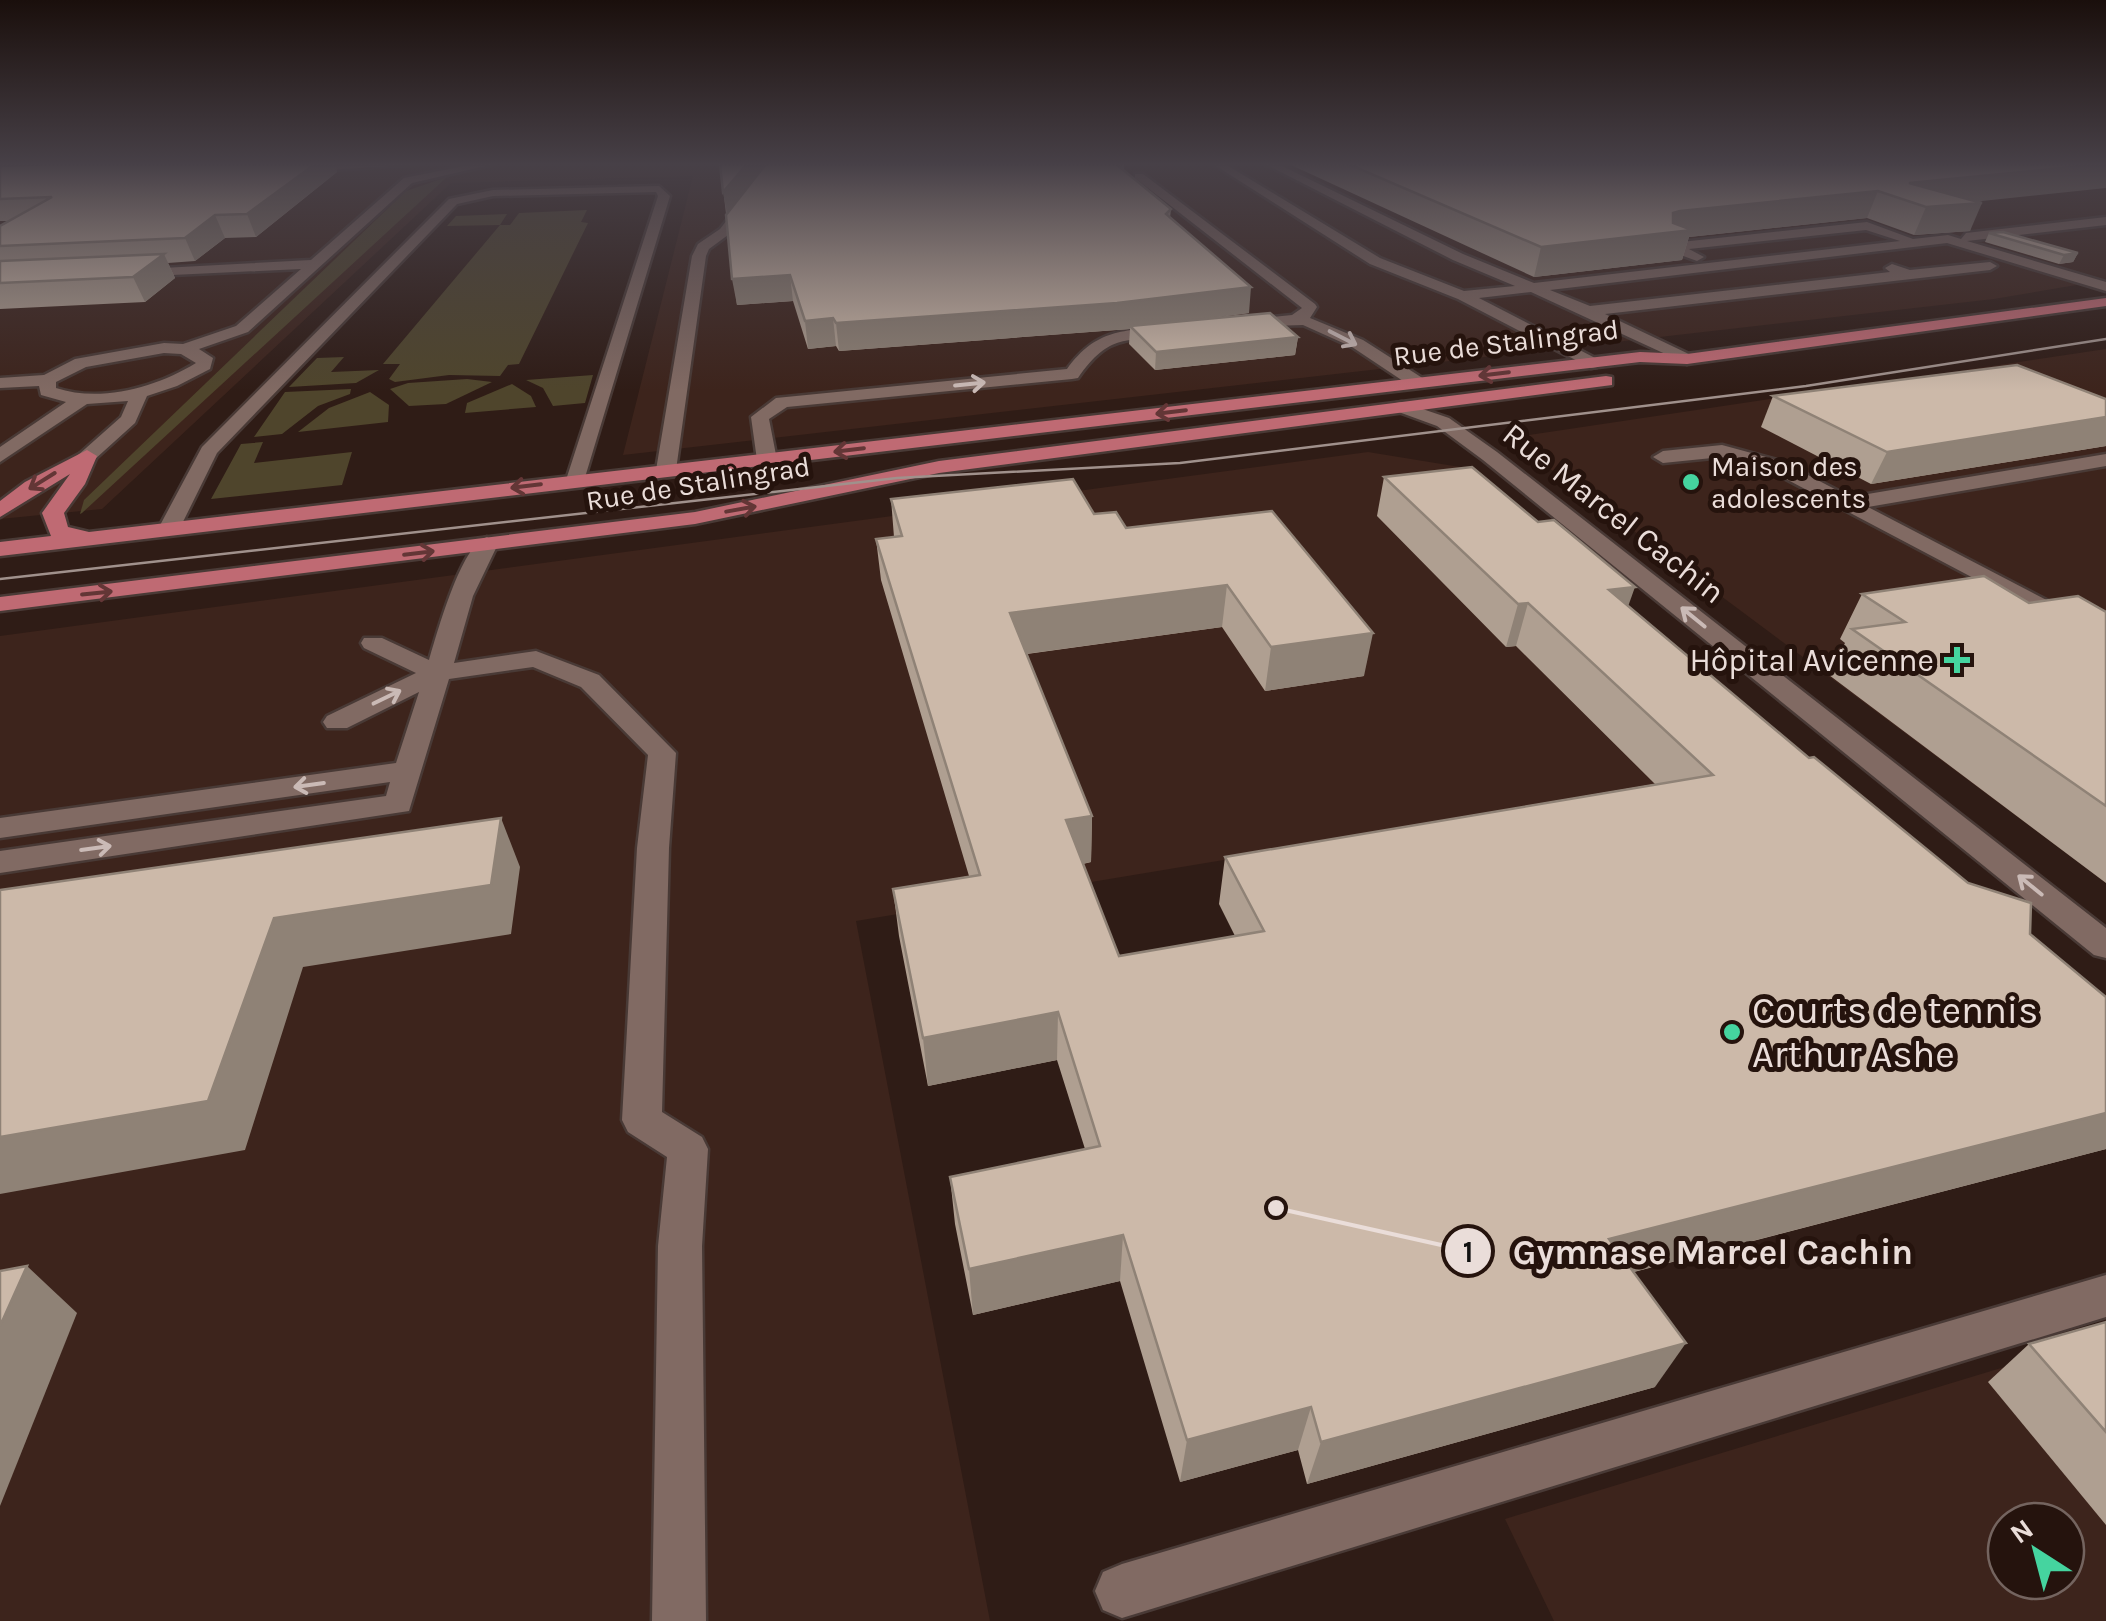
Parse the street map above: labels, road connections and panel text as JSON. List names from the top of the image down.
{
  "streets": {
    "main road": ["Rue de Stalingrad"],
    "street": ["Rue Marcel Cachin"]
  },
  "crossings": [
    ["Rue de Stalingrad", "Rue Marcel Cachin"]
  ],
  "places": {
    "other": ["Maison des adolescents", "Courts de tennis Arthur Ashe", "Gymnase Marcel Cachin"],
    "health": ["Hôpital Avicenne"]
  },
  "north": "top left"
}
